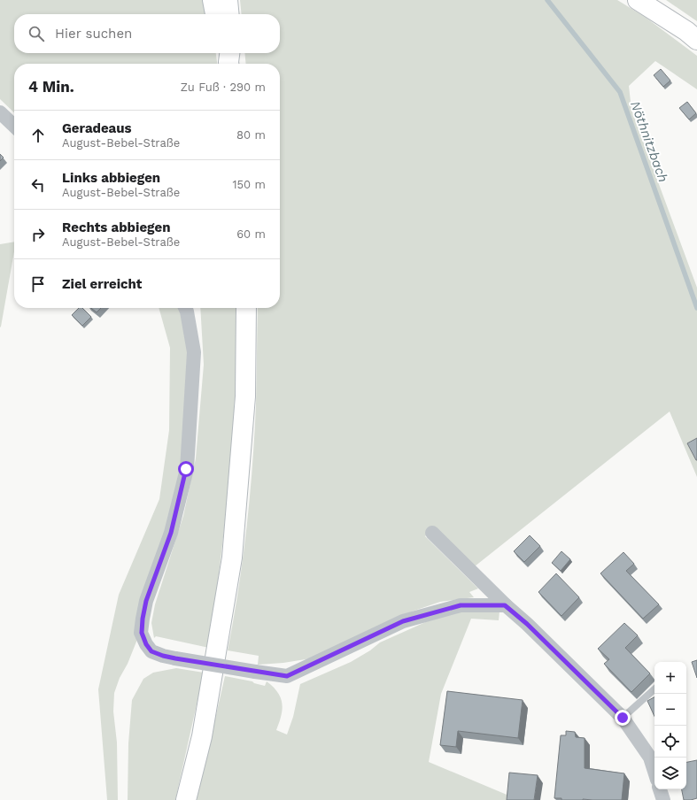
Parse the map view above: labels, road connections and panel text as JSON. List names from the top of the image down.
{
  "water": ["Nöthnitzbach"],
  "page": {
    "search": "Hier suchen",
    "heading": ["4 Min.", "Zu Fuß · 290 m"],
    "list": [
      ["Geradeaus", "August-Bebel-Straße", "80 m"],
      ["Links abbiegen", "August-Bebel-Straße", "150 m"],
      ["Rechts abbiegen", "August-Bebel-Straße", "60 m"],
      "Ziel erreicht"
    ],
    "map_buttons": ["+", "−"]
  }
}
